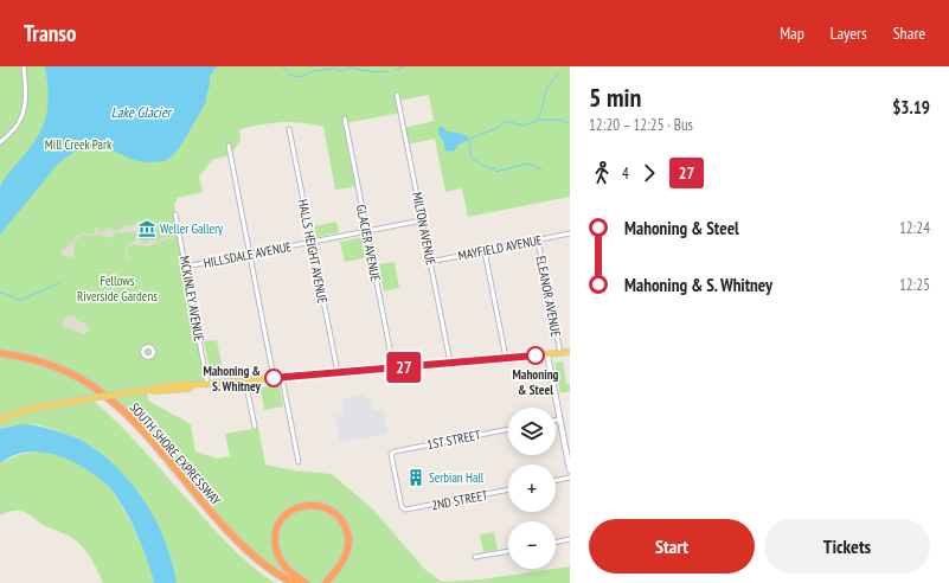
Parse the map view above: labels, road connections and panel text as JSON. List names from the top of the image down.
{
  "streets": {
    "highway": ["SOUTH SHORE EXPRESSWAY"],
    "street": [
      "MILTON AVENUE",
      "GLACIER AVENUE",
      "MAYFIELD AVENUE",
      "HALLS HEIGHT AVENUE",
      "HILLSDALE AVENUE",
      "ELEANOR AVENUE",
      "MCKINLEY AVENUE",
      "1ST STREET",
      "2ND STREET"
    ]
  },
  "crossings": [
    ["MILTON AVENUE", "MAYFIELD AVENUE"],
    ["MILTON AVENUE", "HILLSDALE AVENUE"],
    ["GLACIER AVENUE", "HILLSDALE AVENUE"],
    ["MAYFIELD AVENUE", "ELEANOR AVENUE"],
    ["HALLS HEIGHT AVENUE", "HILLSDALE AVENUE"],
    ["HILLSDALE AVENUE", "MCKINLEY AVENUE"],
    ["1ST STREET", "2ND STREET"]
  ],
  "water": ["Lake Glacier"],
  "parks": ["Mill Creek Park", "Fellows Riverside Gardens"],
  "places": {
    "museum": ["Weller Gallery"],
    "other": ["Mahoning & Steel", "Mahoning & S. Whitney"],
    "building": ["Serbian Hall"]
  },
  "lines": ["bus line 27"],
  "page": {
    "header": "Transo",
    "nav": ["Map", "Layers", "Share"],
    "on_map": "27",
    "heading": ["5 min", "12:20 – 12:25 · Bus", "$3.19"],
    "legs": ["4", "27"],
    "list": [
      {
        "name": "Mahoning & Steel",
        "value": "12:24"
      },
      {
        "name": "Mahoning & S. Whitney",
        "value": "12:25"
      }
    ],
    "map_buttons": ["+", "−"],
    "buttons": ["Start", "Tickets"]
  }
}
